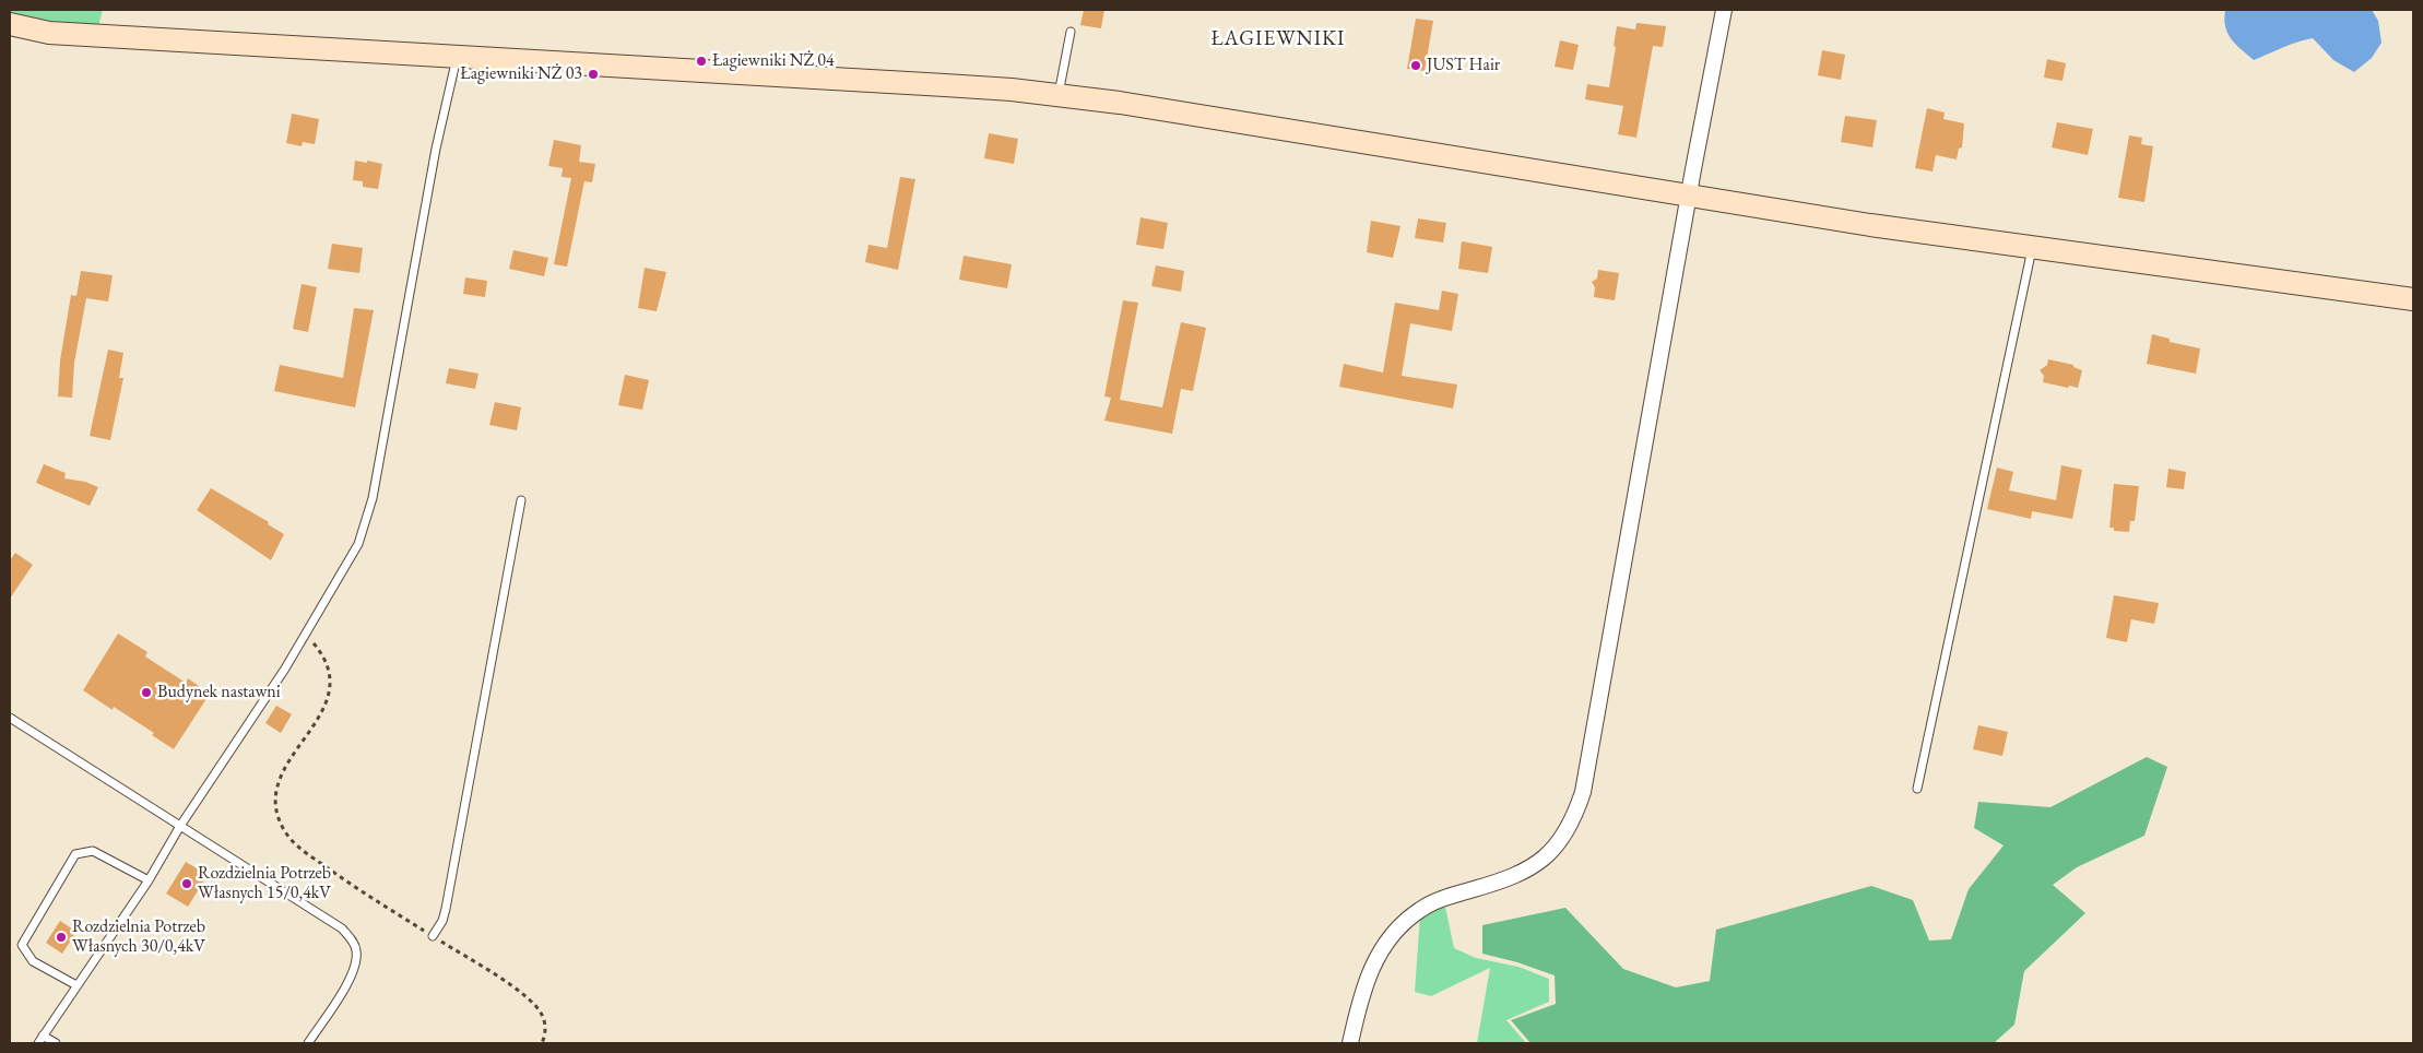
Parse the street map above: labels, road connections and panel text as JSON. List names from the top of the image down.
{
  "districts": ["ŁAGIEWNIKI"],
  "places": [
    "Łagiewniki NŻ 04",
    "JUST Hair",
    "Łagiewniki NŻ 03",
    "Budynek nastawni",
    "Rozdzielnia Potrzeb Własnych 15/0,4kV",
    "Rozdzielnia Potrzeb Własnych 30/0,4kV"
  ]
}
